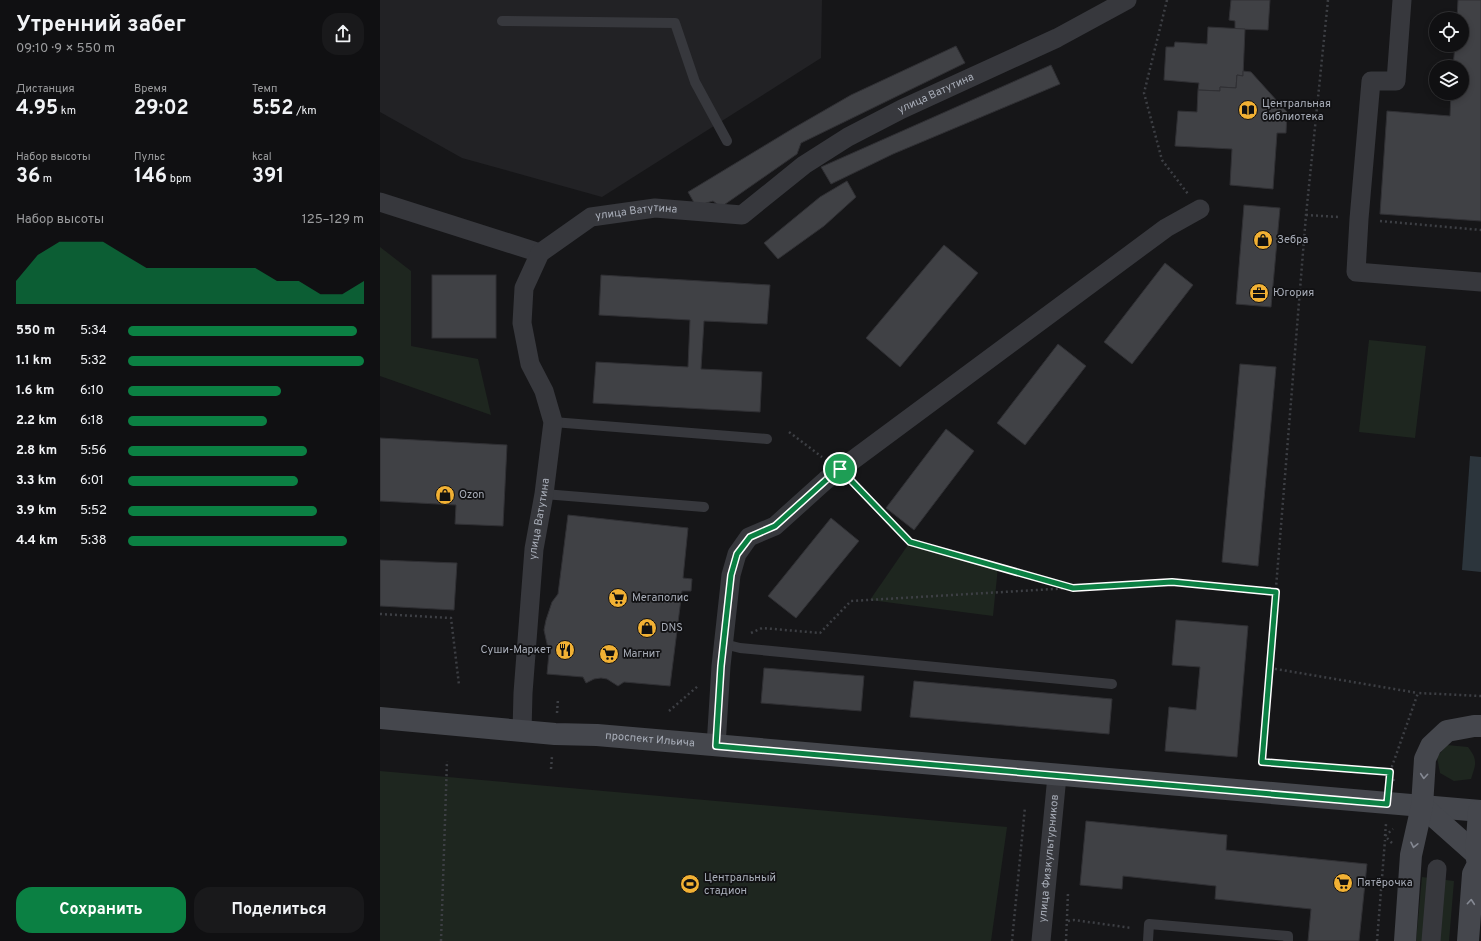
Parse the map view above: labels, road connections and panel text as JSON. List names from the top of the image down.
{
  "streets": {
    "main road": ["проспект Ильича"],
    "street": ["улица Ватутина", "улица Физкультурников"]
  },
  "crossings": [
    ["улица Ватутина", "проспект Ильича"],
    ["проспект Ильича", "улица Физкультурников"]
  ],
  "places": {
    "library": ["Центральная библиотека"],
    "shop": ["Зебра", "Ozon", "DNS"],
    "office": ["Югория"],
    "supermarket": ["Мегаполис", "Магнит", "Пятёрочка"],
    "restaurant": ["Суши-Маркет"],
    "sports": ["Центральный стадион"]
  },
  "page": {
    "heading": ["Утренний забег", "09:10 · 9 × 550 m"],
    "stats": [
      ["Дистанция", "4.95 km"],
      ["Время", "29:02"],
      ["Темп", "5:52 /km"],
      ["Набор высоты", "36 m"],
      ["Пульс", "146 bpm"],
      ["kcal", "391"]
    ],
    "chart": ["Набор высоты", "125–129 m"],
    "list": [
      {
        "name": "550 m",
        "note": "5:34"
      },
      {
        "name": "1.1 km",
        "note": "5:32"
      },
      {
        "name": "1.6 km",
        "note": "6:10"
      },
      {
        "name": "2.2 km",
        "note": "6:18"
      },
      {
        "name": "2.8 km",
        "note": "5:56"
      },
      {
        "name": "3.3 km",
        "note": "6:01"
      },
      {
        "name": "3.9 km",
        "note": "5:52"
      },
      {
        "name": "4.4 km",
        "note": "5:38"
      }
    ],
    "buttons": ["Сохранить", "Поделиться"]
  }
}
